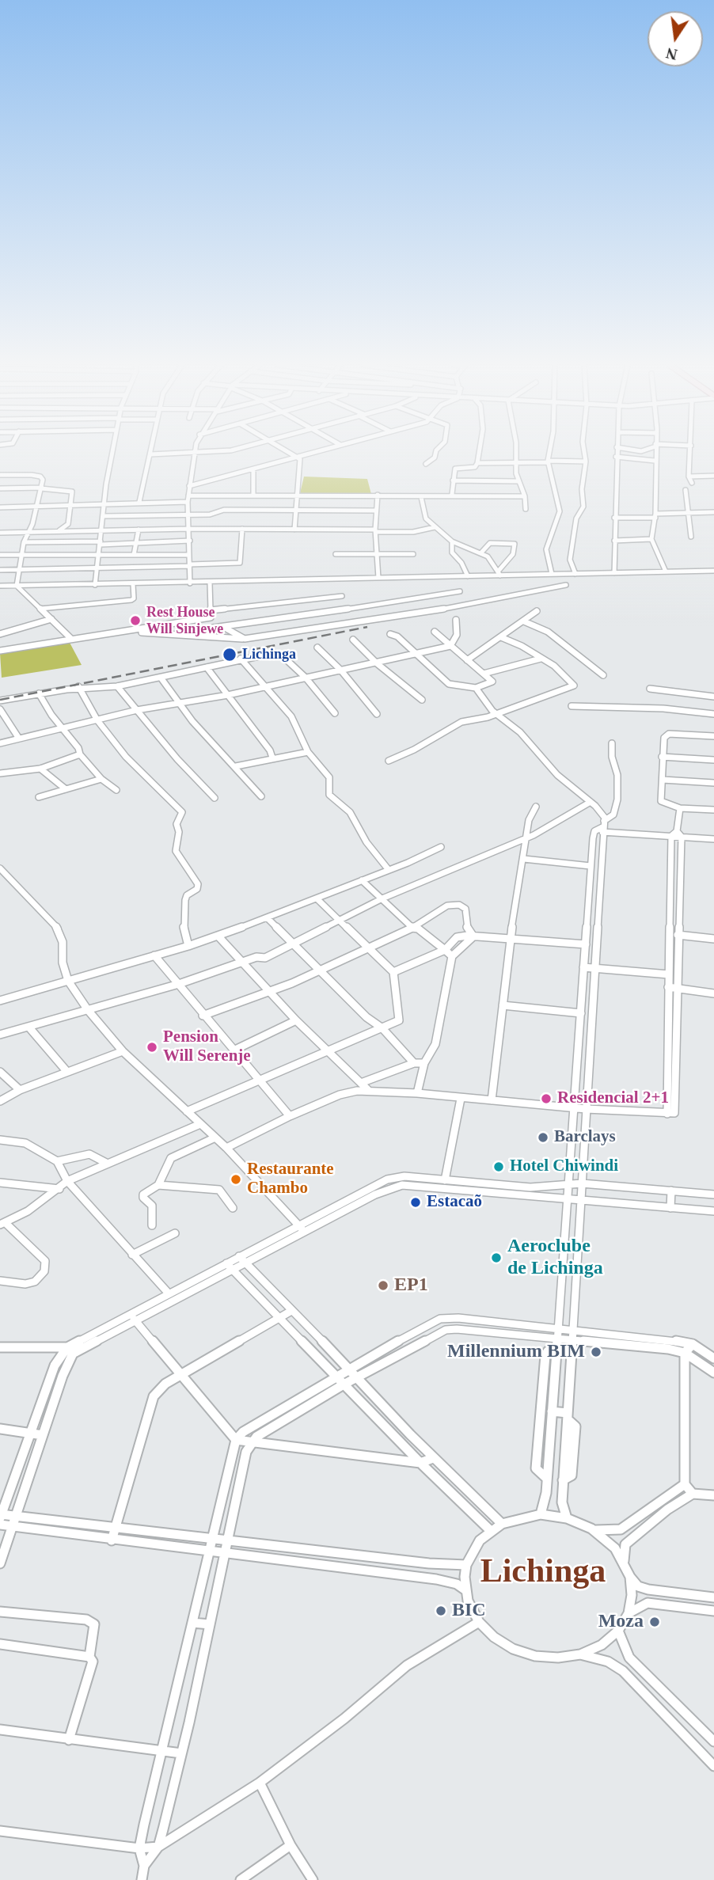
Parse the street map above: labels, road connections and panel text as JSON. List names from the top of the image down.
{
  "districts": ["Lichinga"],
  "places": [
    "Rest House Will Sinjewe",
    "Lichinga",
    "Pension Will Serenje",
    "Residencial 2+1",
    "Barclays",
    "Hotel Chiwindi",
    "Restaurante Chambo",
    "Estacaõ",
    "Aeroclube de Lichinga",
    "EP1",
    "Millennium BIM",
    "BIC",
    "Moza"
  ],
  "north": "bottom"
}
